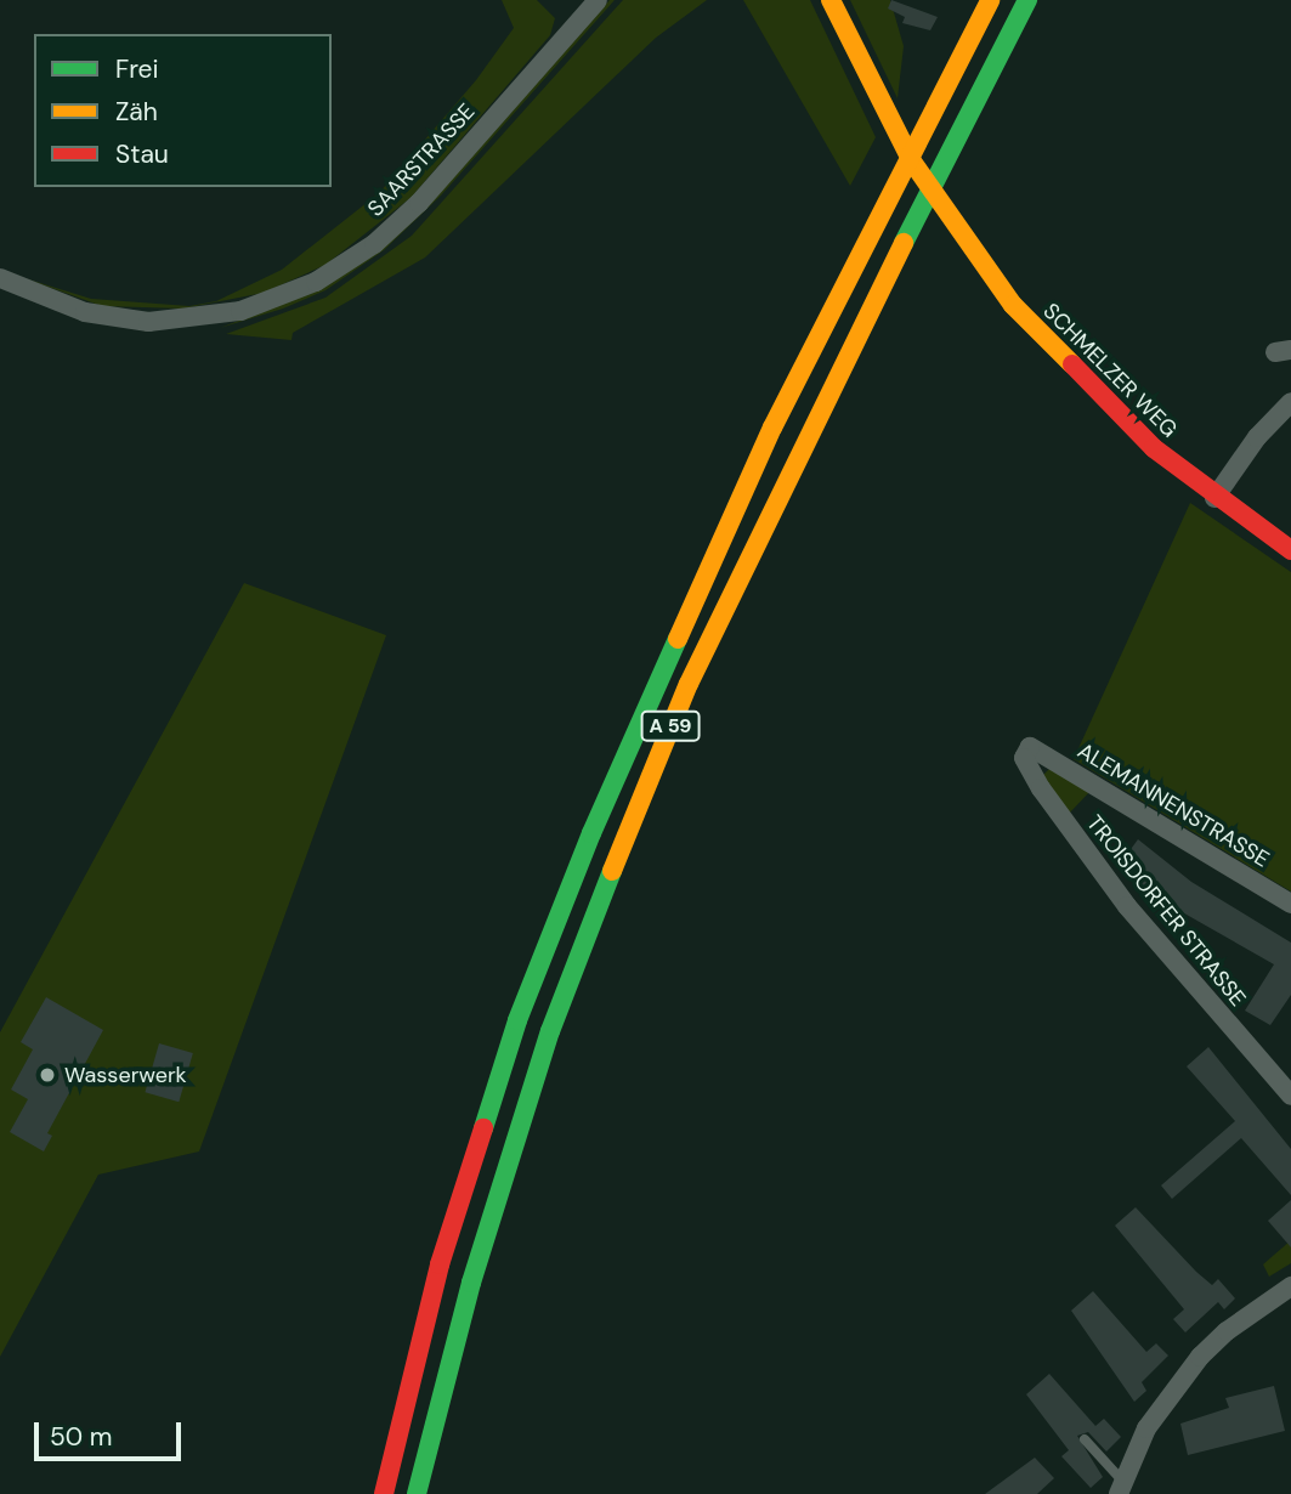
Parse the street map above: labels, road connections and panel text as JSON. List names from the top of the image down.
{
  "streets": {
    "main road": ["SCHMELZER WEG", "A 59"],
    "street": ["SAARSTRASSE", "ALEMANNENSTRASSE", "TROISDORFER STRASSE"]
  },
  "crossings": [
    ["ALEMANNENSTRASSE", "TROISDORFER STRASSE"]
  ],
  "places": ["Wasserwerk"],
  "legend": ["Frei", "Zäh", "Stau"],
  "scale_bar": "50 m"
}
